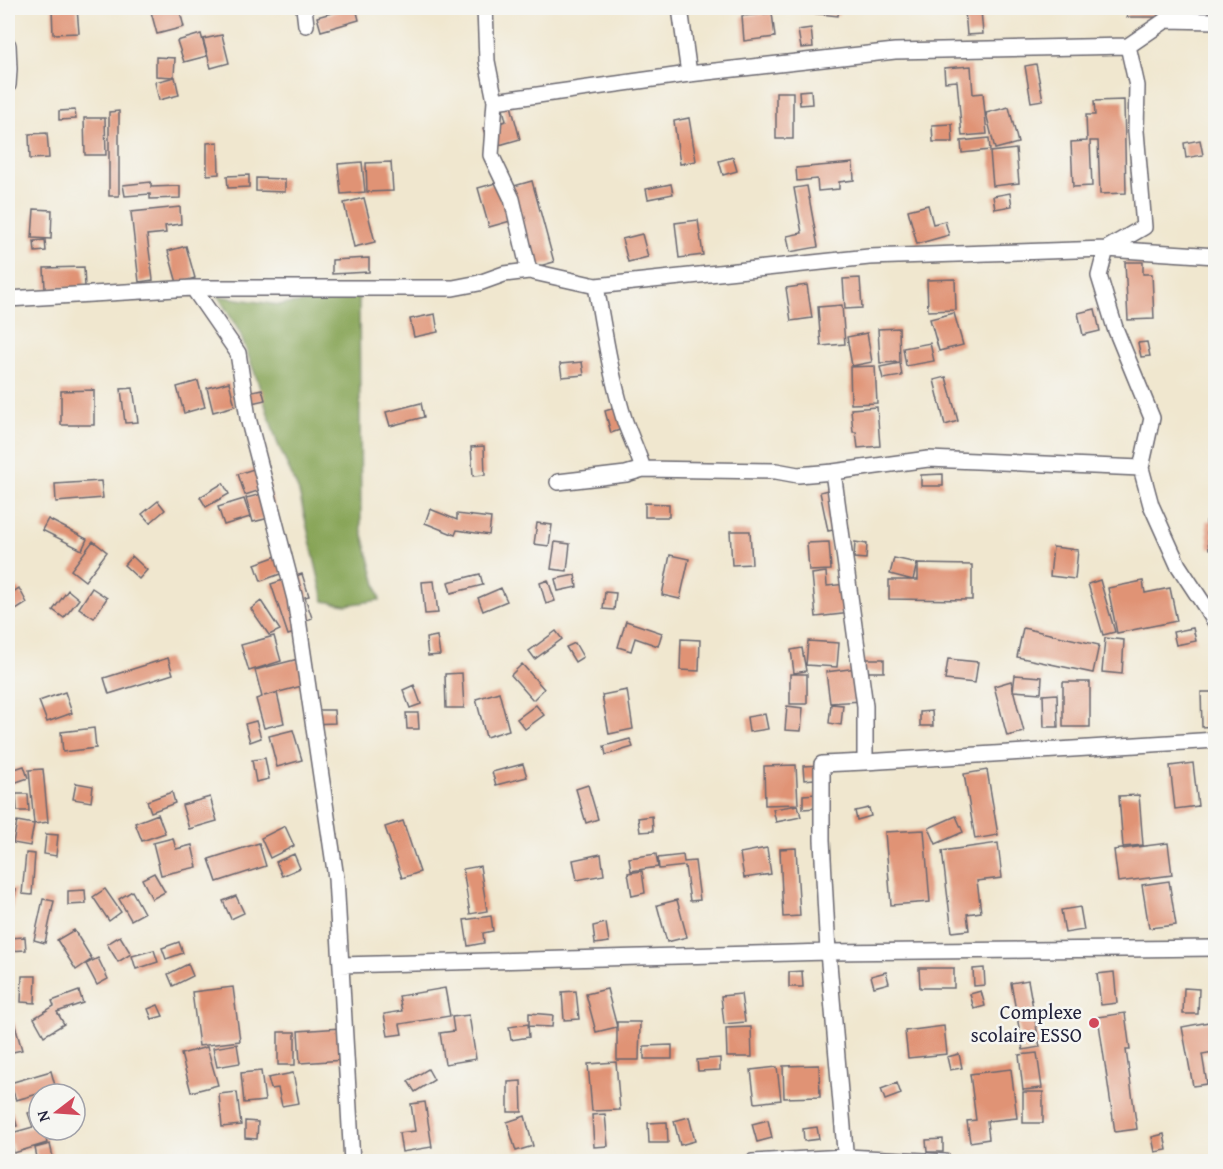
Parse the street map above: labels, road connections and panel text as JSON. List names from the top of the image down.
{
  "places": ["Complexe scolaire ESSO"],
  "north": "left"
}
